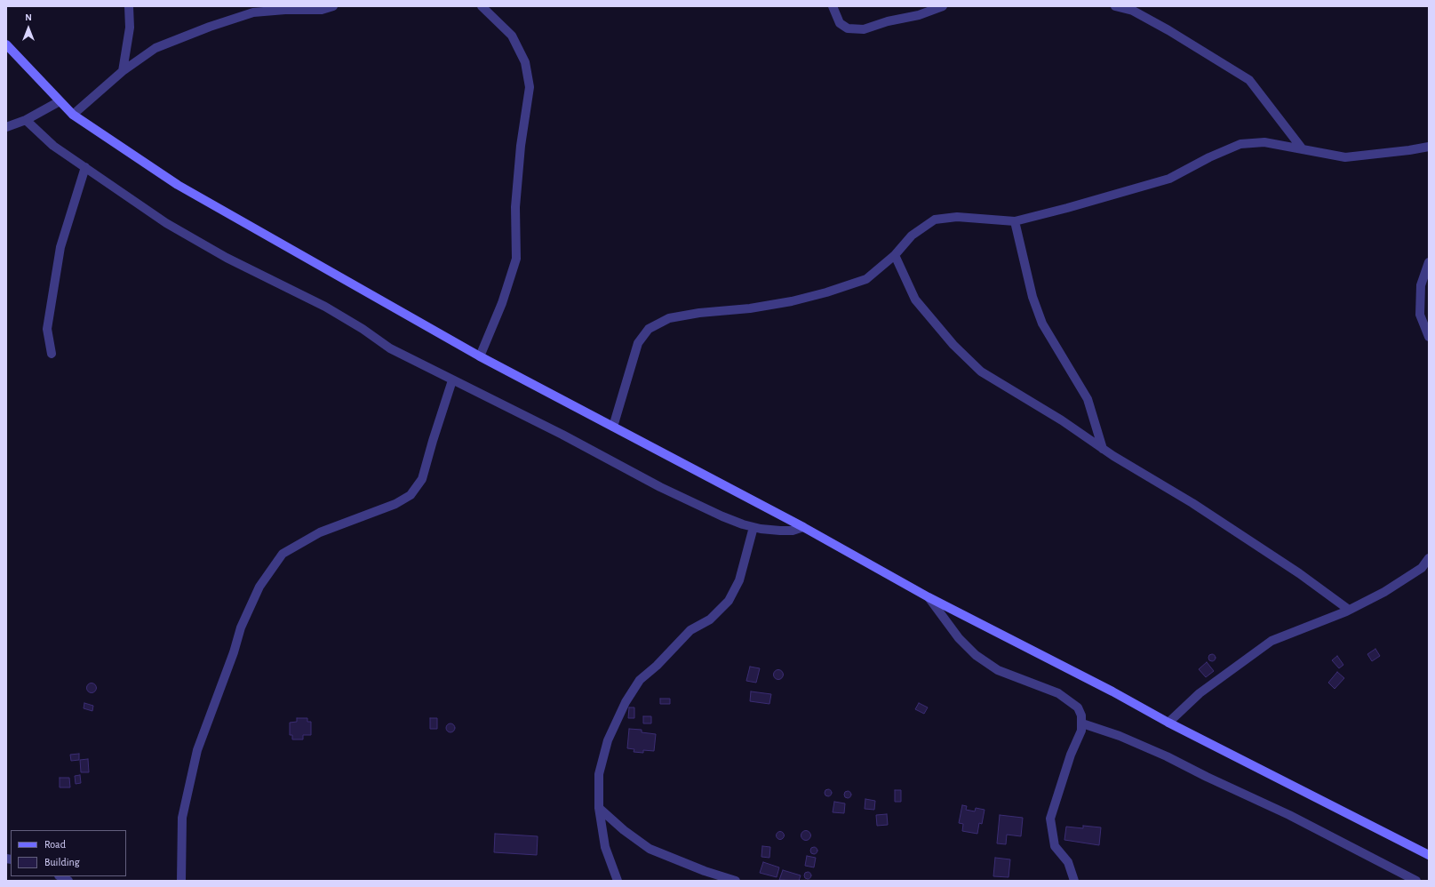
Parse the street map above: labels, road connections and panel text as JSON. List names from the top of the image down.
{
  "legend": ["Road", "Building"],
  "north": "top"
}
